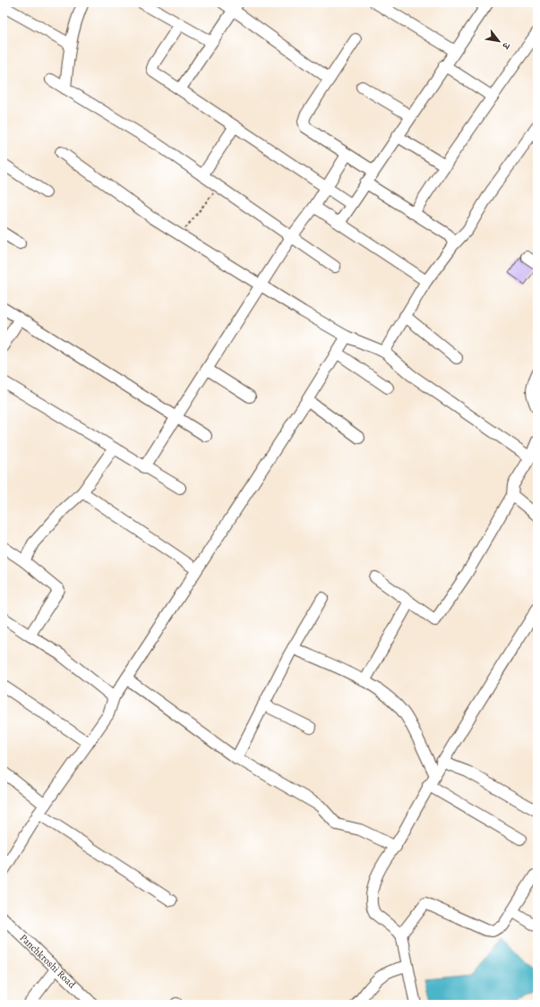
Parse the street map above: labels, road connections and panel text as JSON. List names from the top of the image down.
{
  "streets": {
    "street": ["Panchkroshi Road"]
  },
  "north": "bottom right"
}
